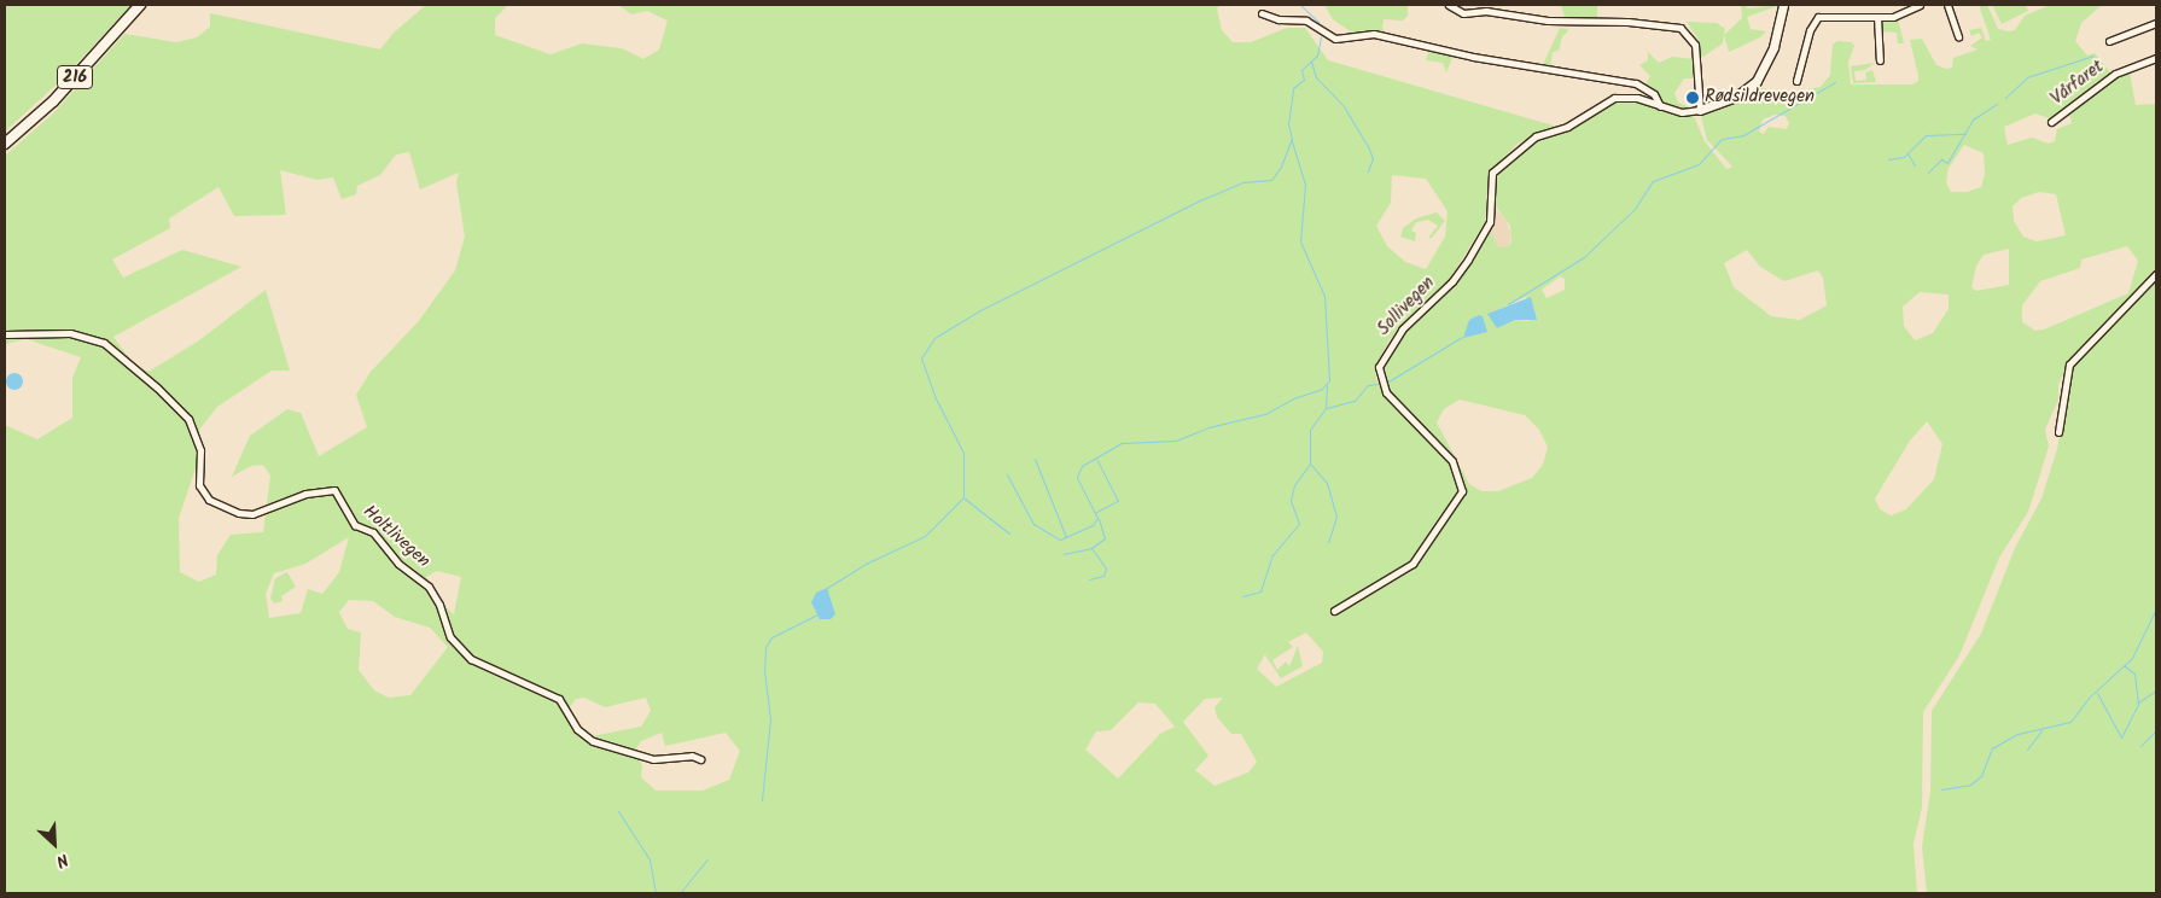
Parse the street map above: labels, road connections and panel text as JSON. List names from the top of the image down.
{
  "streets": {
    "main road": ["216"],
    "street": ["Vårfaret", "Sollivegen", "Holtlivegen"]
  },
  "places": ["Rødsildrevegen"],
  "north": "bottom right"
}
